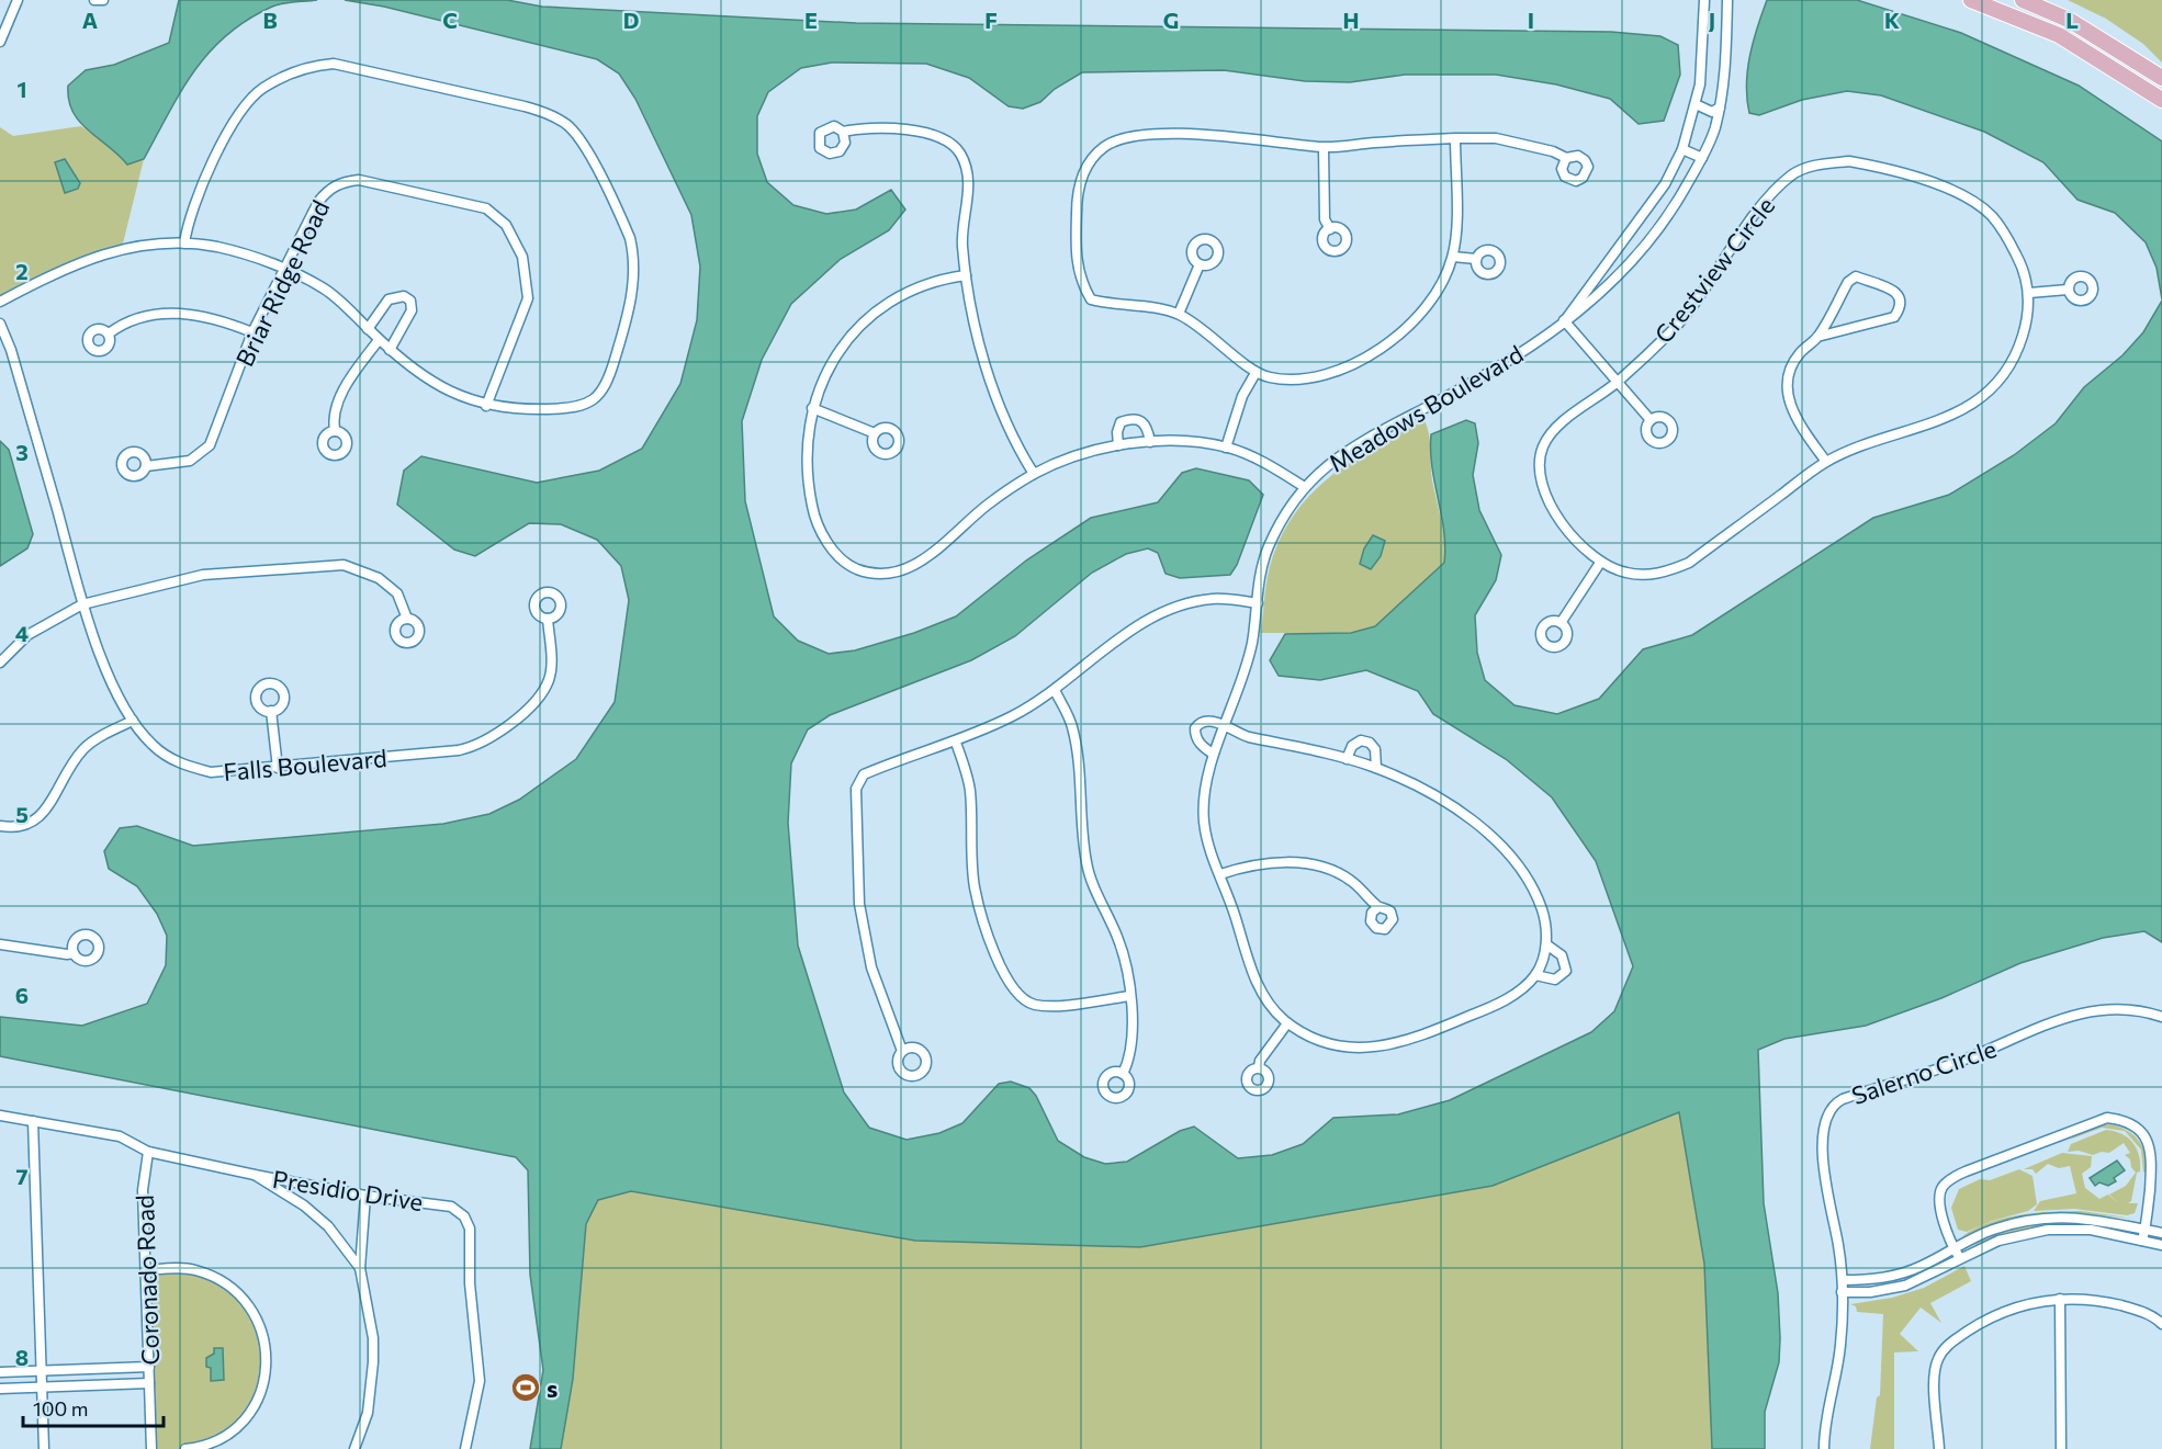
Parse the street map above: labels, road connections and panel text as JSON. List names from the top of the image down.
{
  "streets": {
    "street": [
      "Crestview Circle",
      "Briar Ridge Road",
      "Meadows Boulevard",
      "Falls Boulevard",
      "Salerno Circle",
      "Presidio Drive",
      "Coronado Road"
    ]
  },
  "crossings": [
    ["Presidio Drive", "Coronado Road"]
  ],
  "places": {
    "sports": ["s"]
  },
  "scale_bar": "100 m",
  "grid": {
    "columns": [
      "A",
      "B",
      "C",
      "D",
      "E",
      "F",
      "G",
      "H",
      "I",
      "J",
      "K",
      "L"
    ],
    "rows": [
      "1",
      "2",
      "3",
      "4",
      "5",
      "6",
      "7",
      "8"
    ]
  }
}
